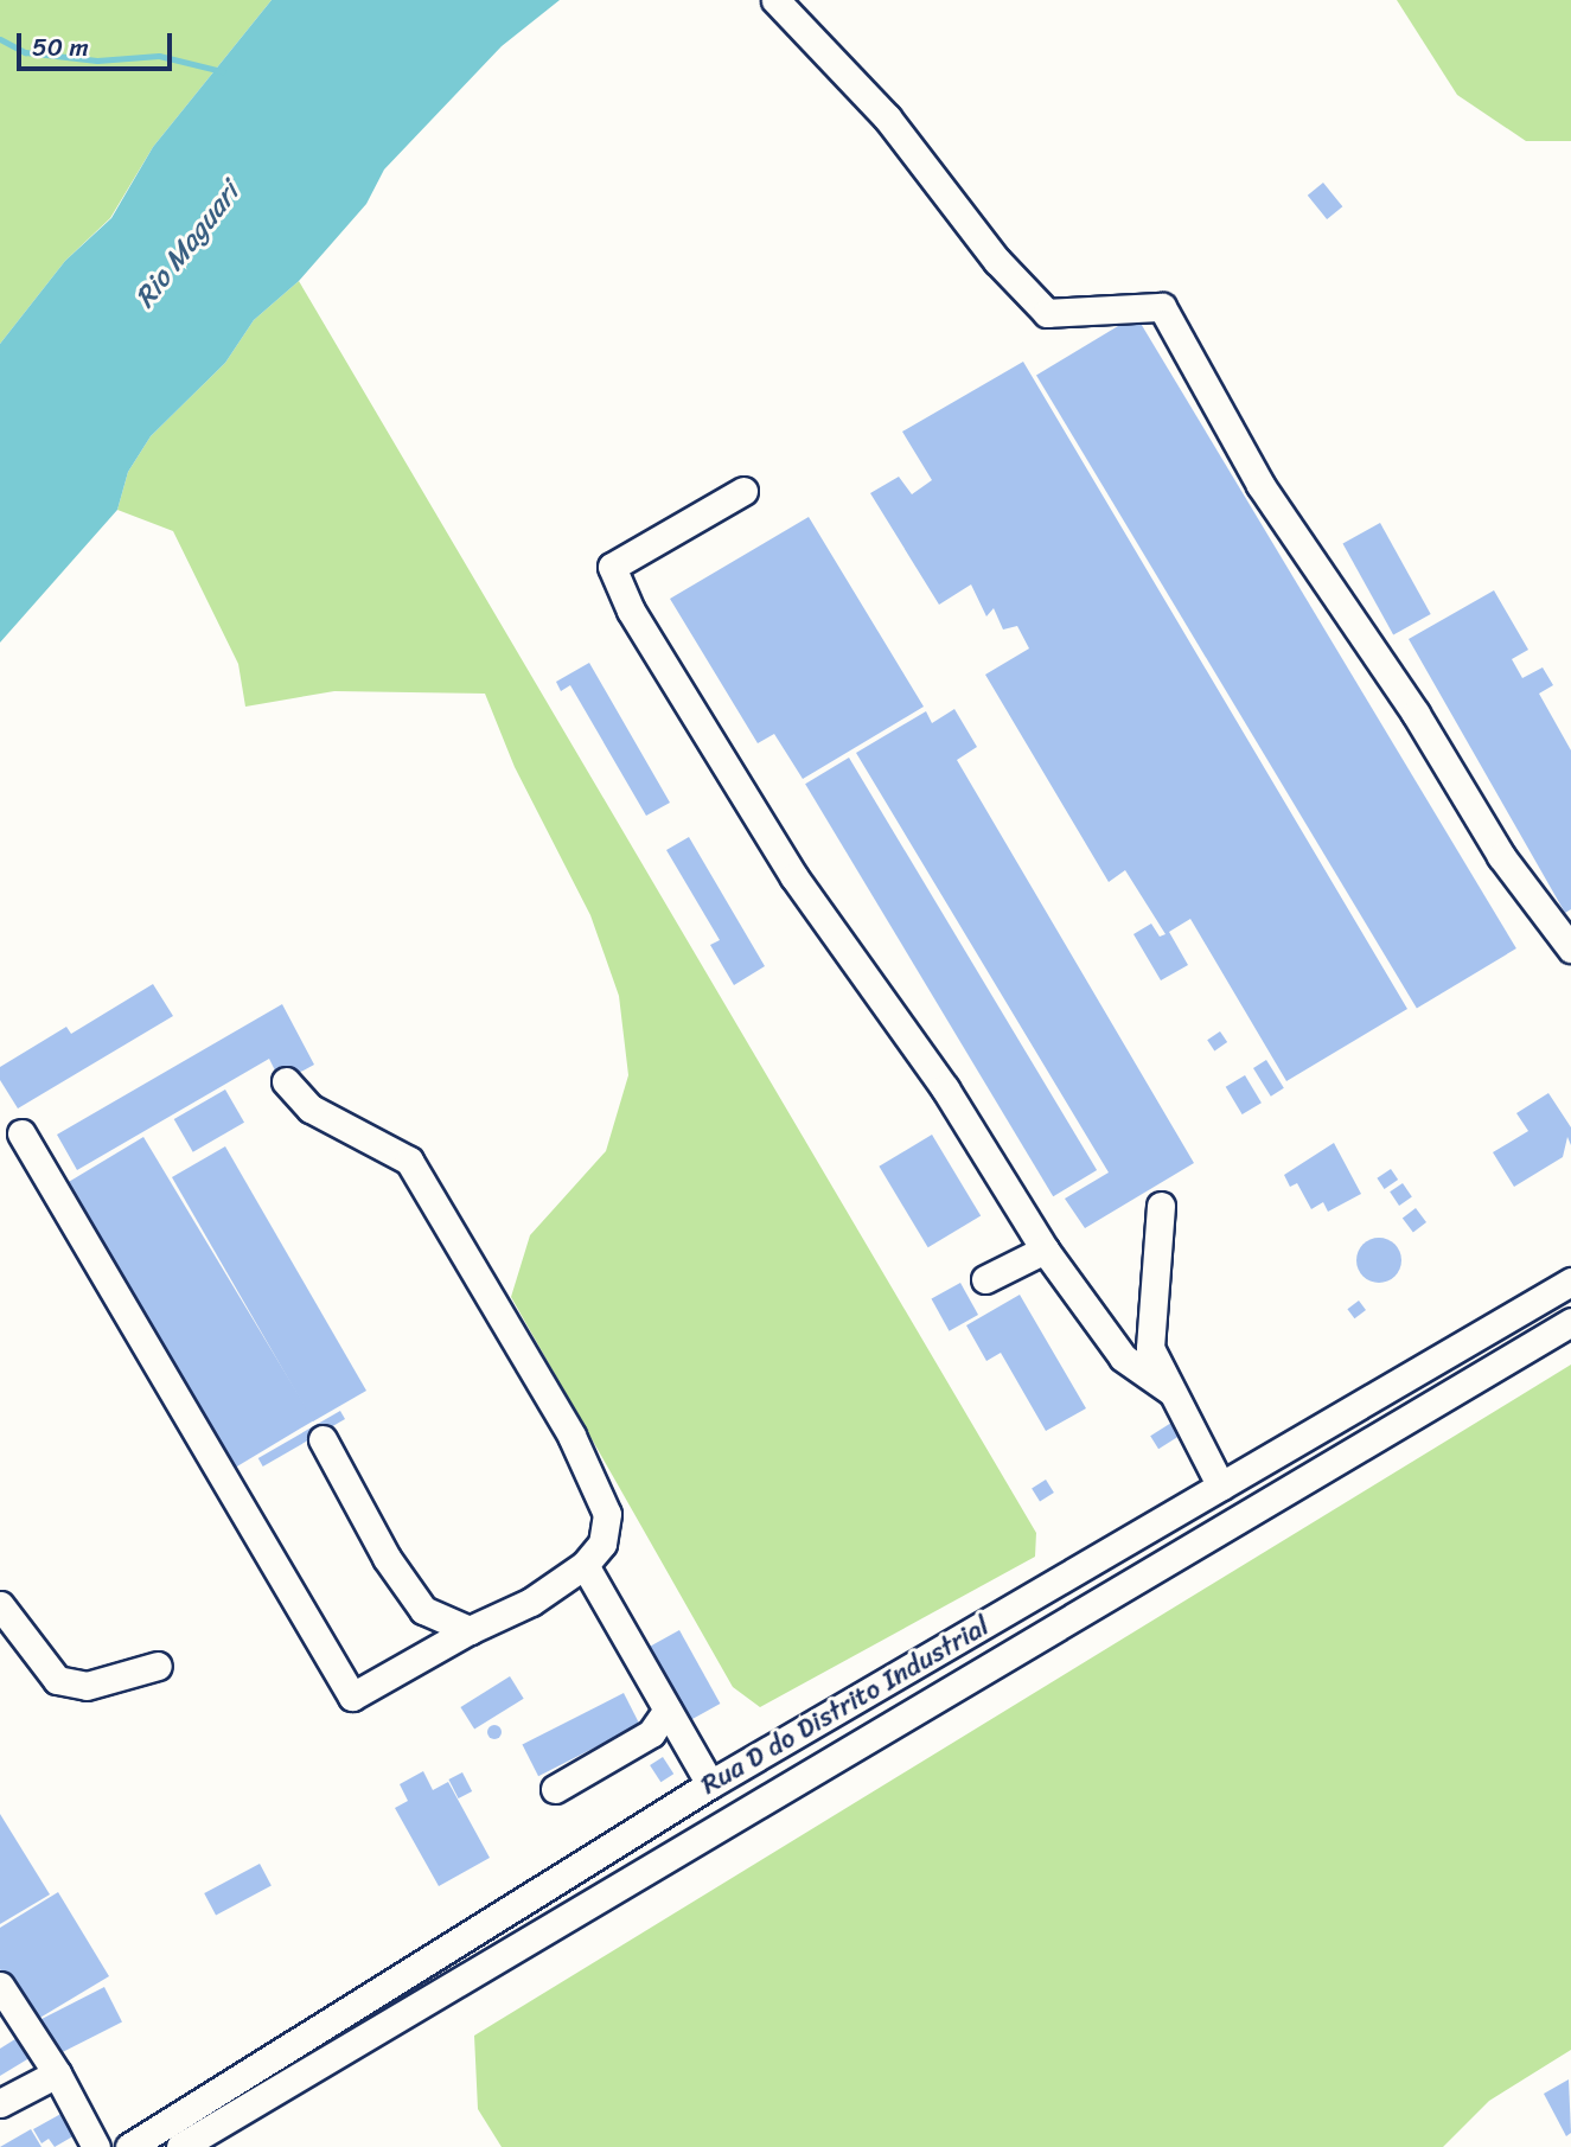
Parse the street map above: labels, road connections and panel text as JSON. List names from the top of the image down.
{
  "streets": {
    "street": ["Rua D do Distrito Industrial"]
  },
  "water": ["Rio Maguari"],
  "scale_bar": "50 m"
}
